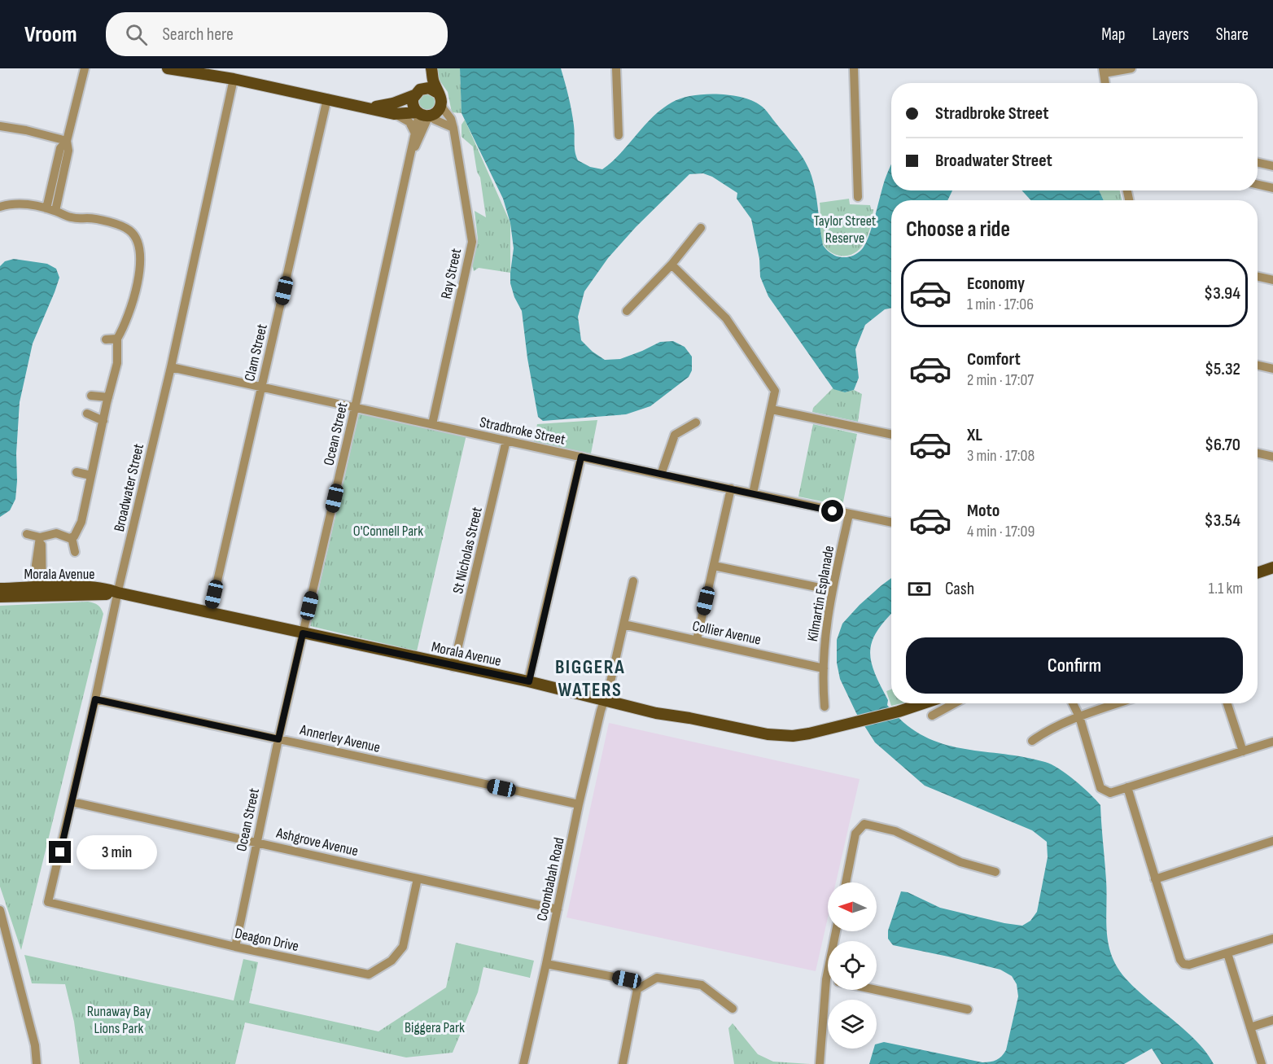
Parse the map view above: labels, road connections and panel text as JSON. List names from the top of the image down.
{
  "streets": {
    "main road": ["Morala Avenue"],
    "street": [
      "Ray Street",
      "Clam Street",
      "Stradbroke Street",
      "Ocean Street",
      "Broadwater Street",
      "St Nicholas Street",
      "Kilmartin Esplanade",
      "Collier Avenue",
      "Annerley Avenue",
      "Ashgrove Avenue",
      "Coombabah Road",
      "Deagon Drive"
    ]
  },
  "crossings": [
    ["Ray Street", "Stradbroke Street"],
    ["Ray Street", "Ocean Street"],
    ["Clam Street", "Stradbroke Street"],
    ["Clam Street", "Morala Avenue"],
    ["Stradbroke Street", "Ocean Street"],
    ["Stradbroke Street", "Broadwater Street"],
    ["Stradbroke Street", "St Nicholas Street"],
    ["Stradbroke Street", "Kilmartin Esplanade"],
    ["Ocean Street", "Morala Avenue"],
    ["Ocean Street", "Annerley Avenue"],
    ["Ocean Street", "Ashgrove Avenue"],
    ["Ocean Street", "Deagon Drive"],
    ["Broadwater Street", "Morala Avenue"],
    ["Broadwater Street", "Annerley Avenue"],
    ["Broadwater Street", "Ashgrove Avenue"],
    ["Broadwater Street", "Deagon Drive"],
    ["St Nicholas Street", "Morala Avenue"],
    ["Morala Avenue", "Coombabah Road"],
    ["Kilmartin Esplanade", "Collier Avenue"],
    ["Collier Avenue", "Coombabah Road"],
    ["Annerley Avenue", "Coombabah Road"],
    ["Ashgrove Avenue", "Coombabah Road"],
    ["Ashgrove Avenue", "Deagon Drive"]
  ],
  "districts": ["BIGGERA WATERS"],
  "parks": [
    "Taylor Street Reserve",
    "O'Connell Park",
    "Runaway Bay Lions Park",
    "Biggera Park"
  ],
  "north": "left",
  "page": {
    "header": "Vroom",
    "search": "Search here",
    "nav": ["Map", "Layers", "Share"],
    "banner": ["Stradbroke Street", "Broadwater Street"],
    "heading": "Choose a ride",
    "list": [
      {
        "name": "Economy",
        "note": "1 min · 17:06",
        "value": "$3.94"
      },
      {
        "name": "Comfort",
        "note": "2 min · 17:07",
        "value": "$5.32"
      },
      {
        "name": "XL",
        "note": "3 min · 17:08",
        "value": "$6.70"
      },
      {
        "name": "Moto",
        "note": "4 min · 17:09",
        "value": "$3.54"
      }
    ],
    "pay": ["Cash", "1.1 km"],
    "buttons": "Confirm",
    "bubble": "3 min"
  }
}
